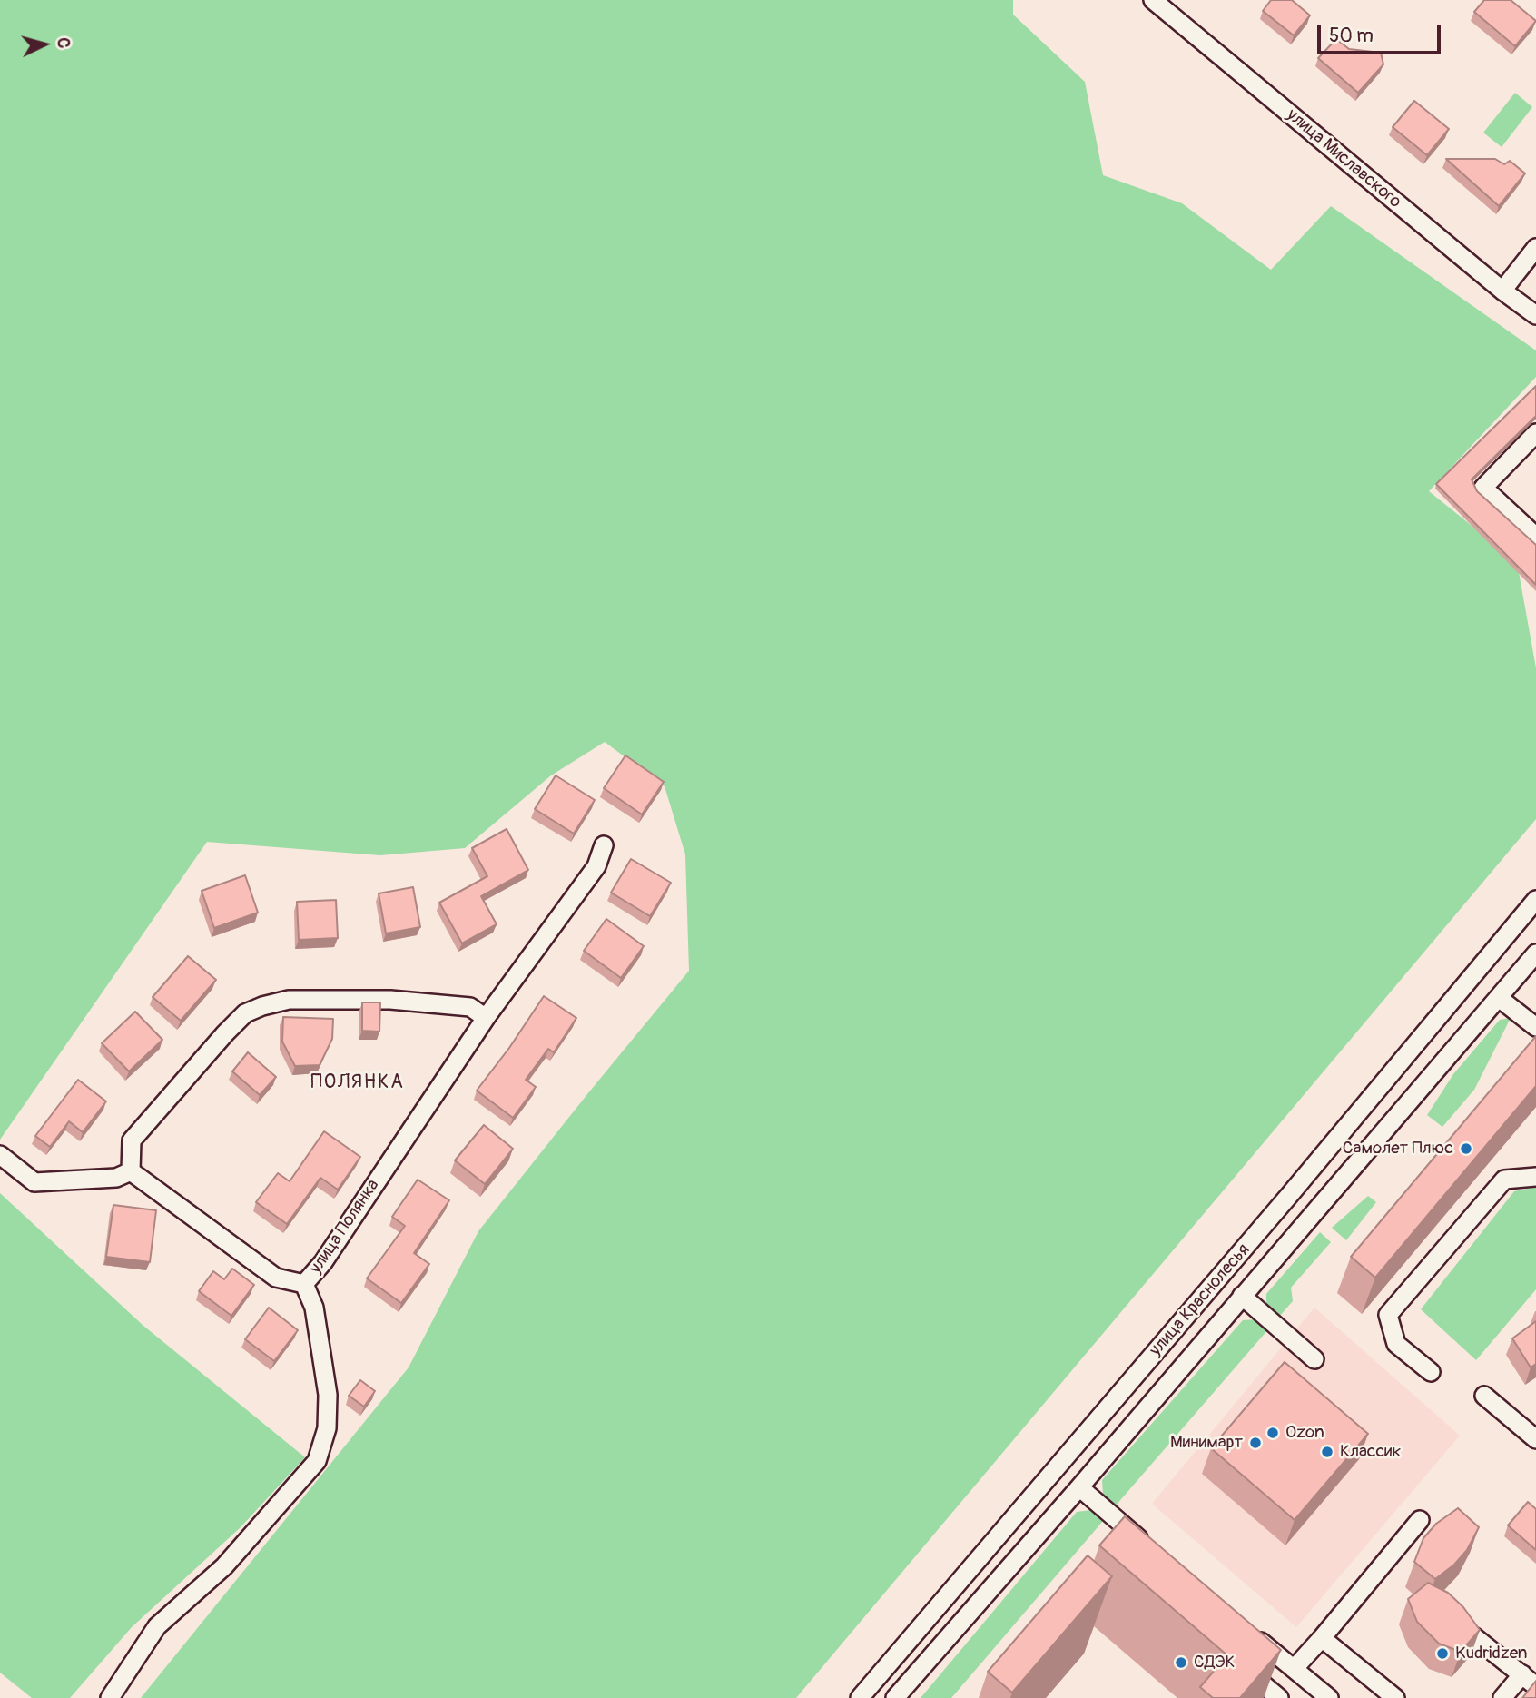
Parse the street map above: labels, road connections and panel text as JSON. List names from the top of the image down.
{
  "streets": {
    "street": ["улица Миславского", "улица Полянка", "улица Краснолесья"]
  },
  "districts": ["ПОЛЯНКА"],
  "places": [
    "Самолет Плюс",
    "Ozon",
    "Минимарт",
    "Классик",
    "Kudridzen",
    "СДЭК"
  ],
  "scale_bar": "50 m",
  "north": "right"
}
